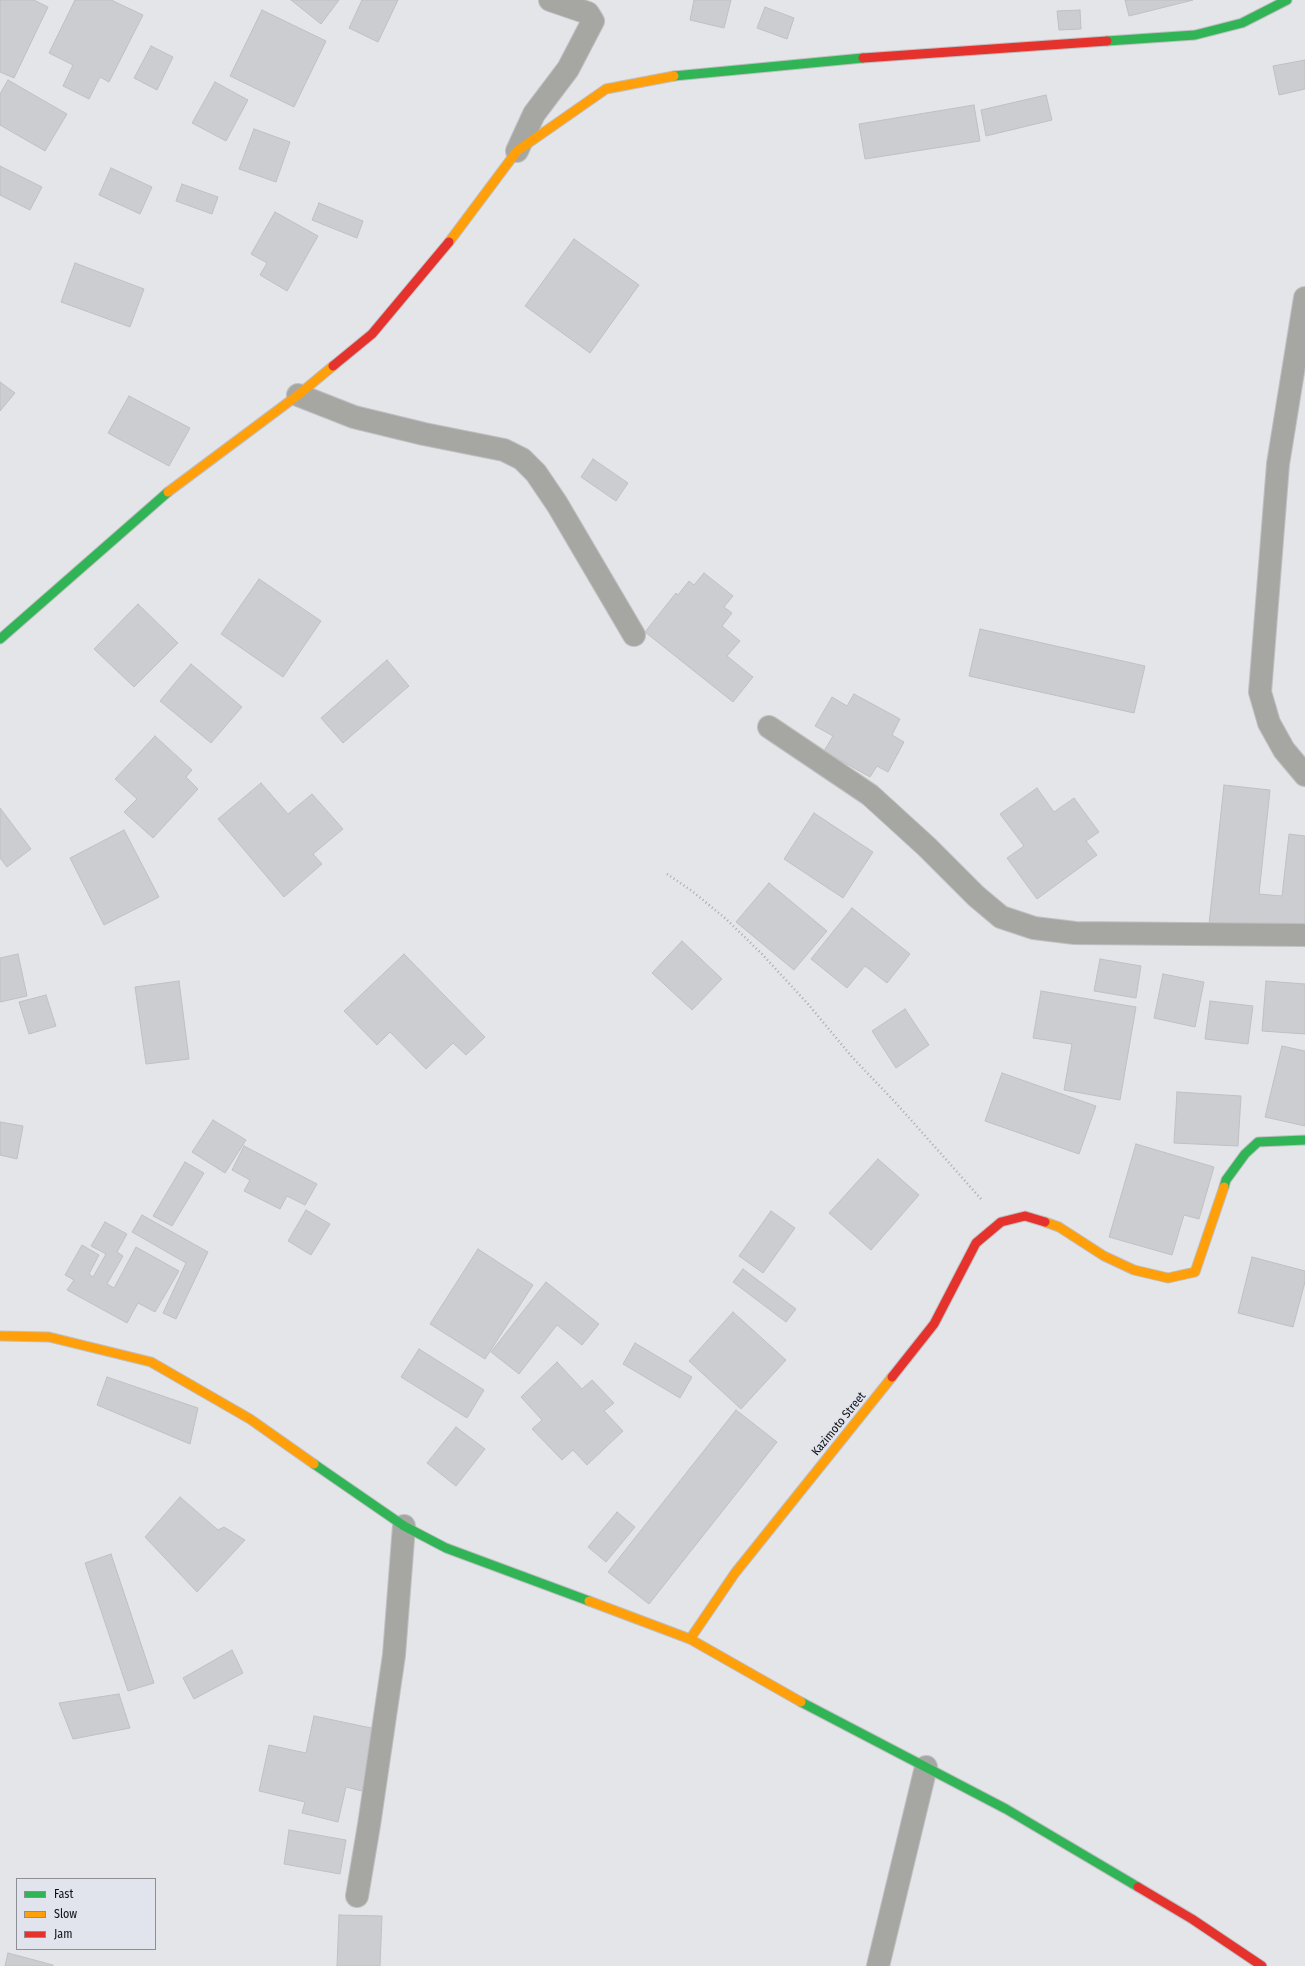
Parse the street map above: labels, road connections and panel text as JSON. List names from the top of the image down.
{
  "streets": {
    "street": ["Kazimoto Street"]
  },
  "legend": ["Fast", "Slow", "Jam"]
}
